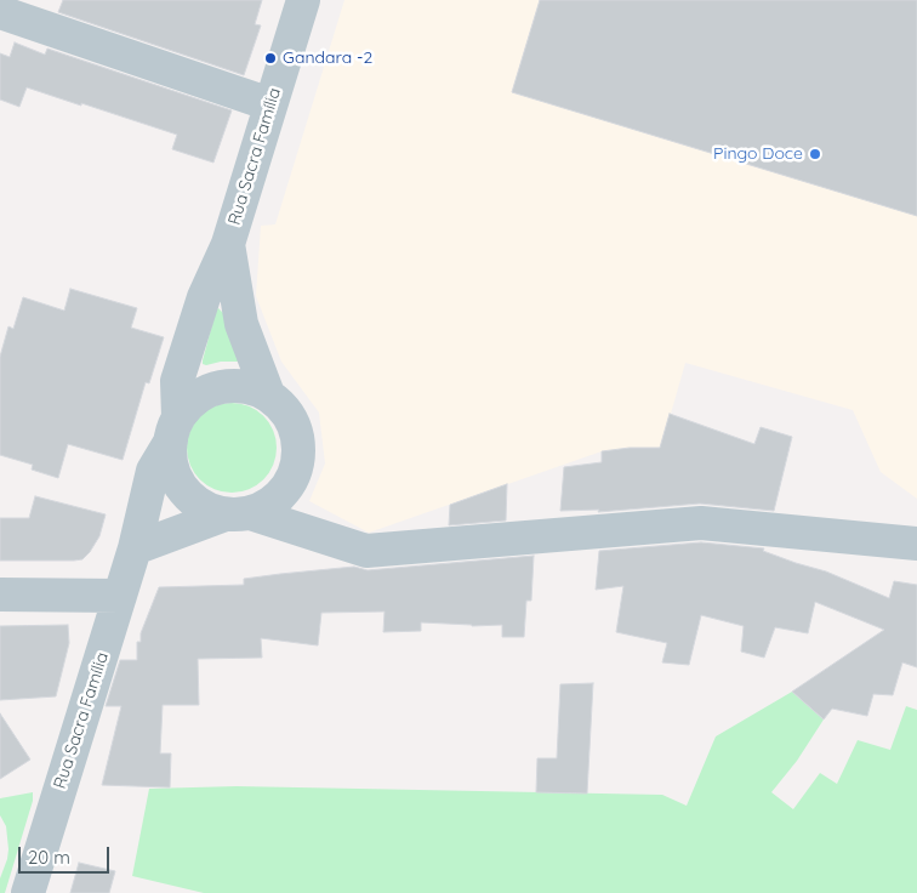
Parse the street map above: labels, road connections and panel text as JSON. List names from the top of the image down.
{
  "streets": {
    "street": ["Rua Sacra Família"]
  },
  "places": ["Gandara -2", "Pingo Doce"],
  "scale_bar": "20 m"
}
